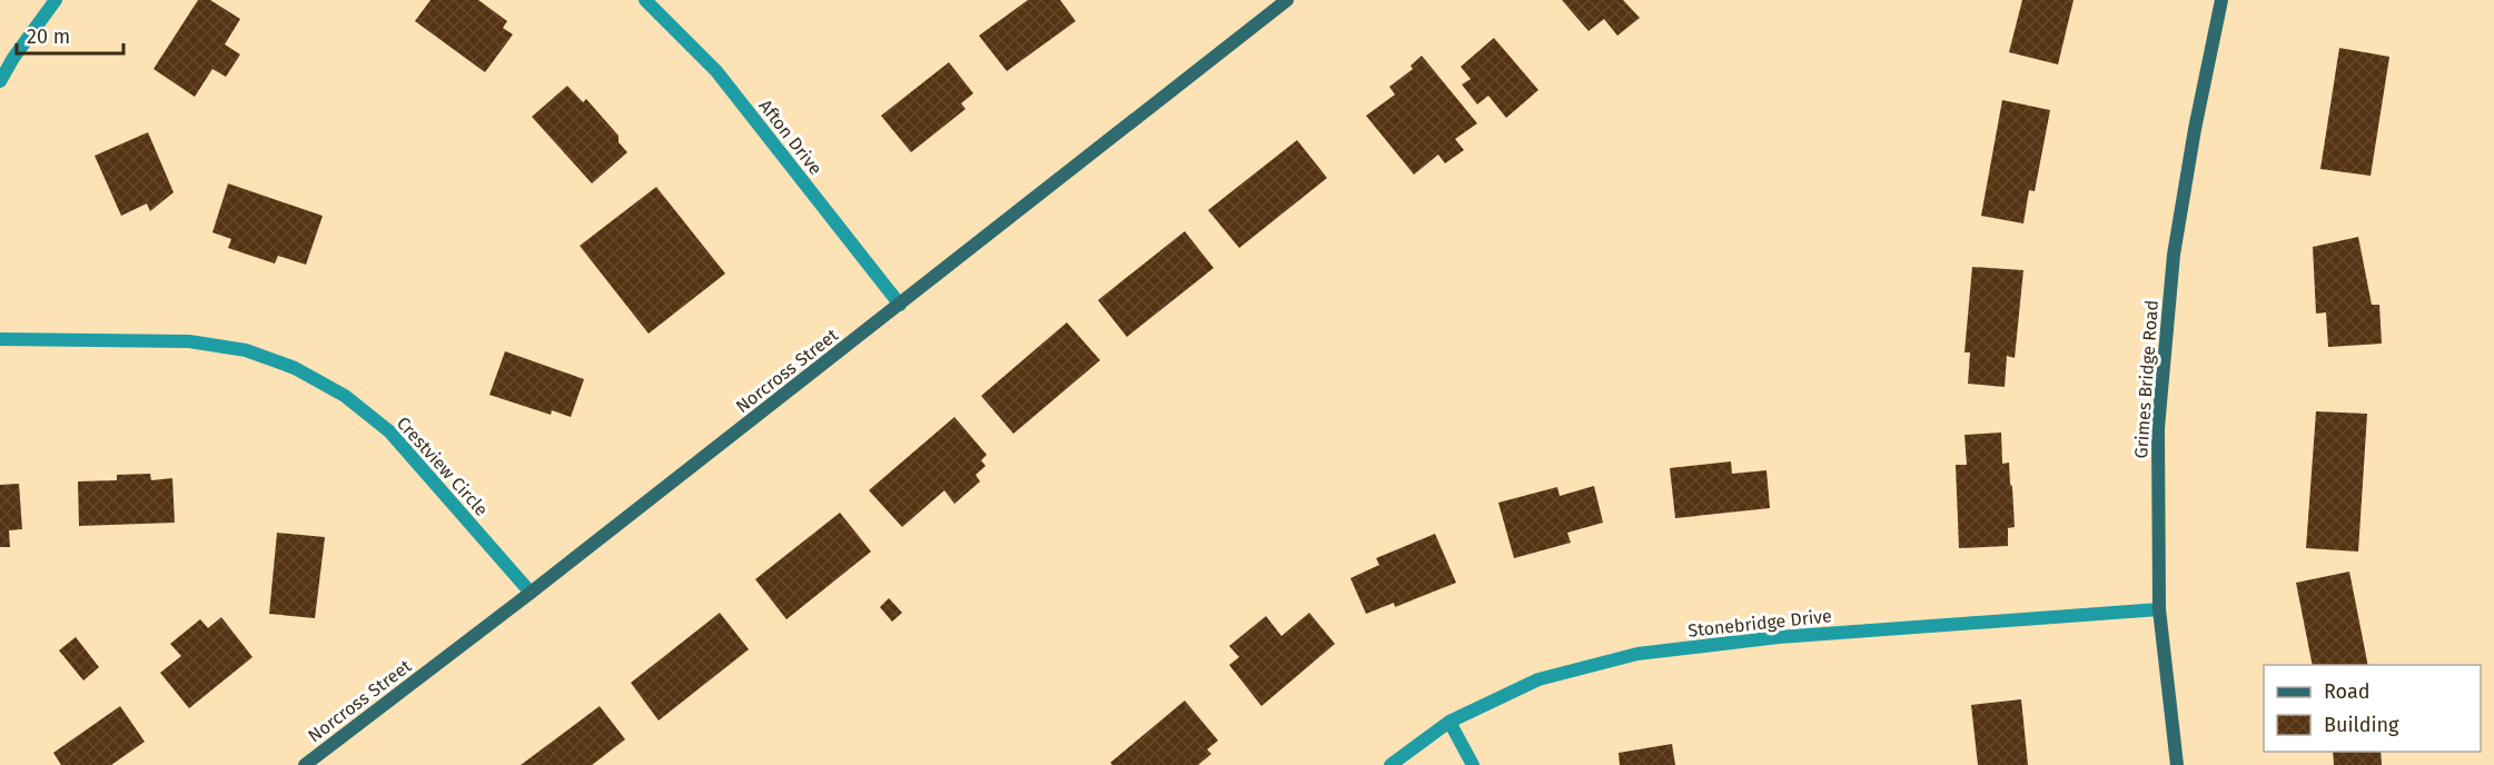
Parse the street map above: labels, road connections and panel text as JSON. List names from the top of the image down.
{
  "streets": {
    "street": [
      "Afton Drive",
      "Norcross Street",
      "Grimes Bridge Road",
      "Crestview Circle",
      "Stonebridge Drive"
    ]
  },
  "crossings": [
    ["Afton Drive", "Norcross Street"],
    ["Norcross Street", "Crestview Circle"],
    ["Grimes Bridge Road", "Stonebridge Drive"]
  ],
  "legend": ["Road", "Building"],
  "scale_bar": "20 m"
}
